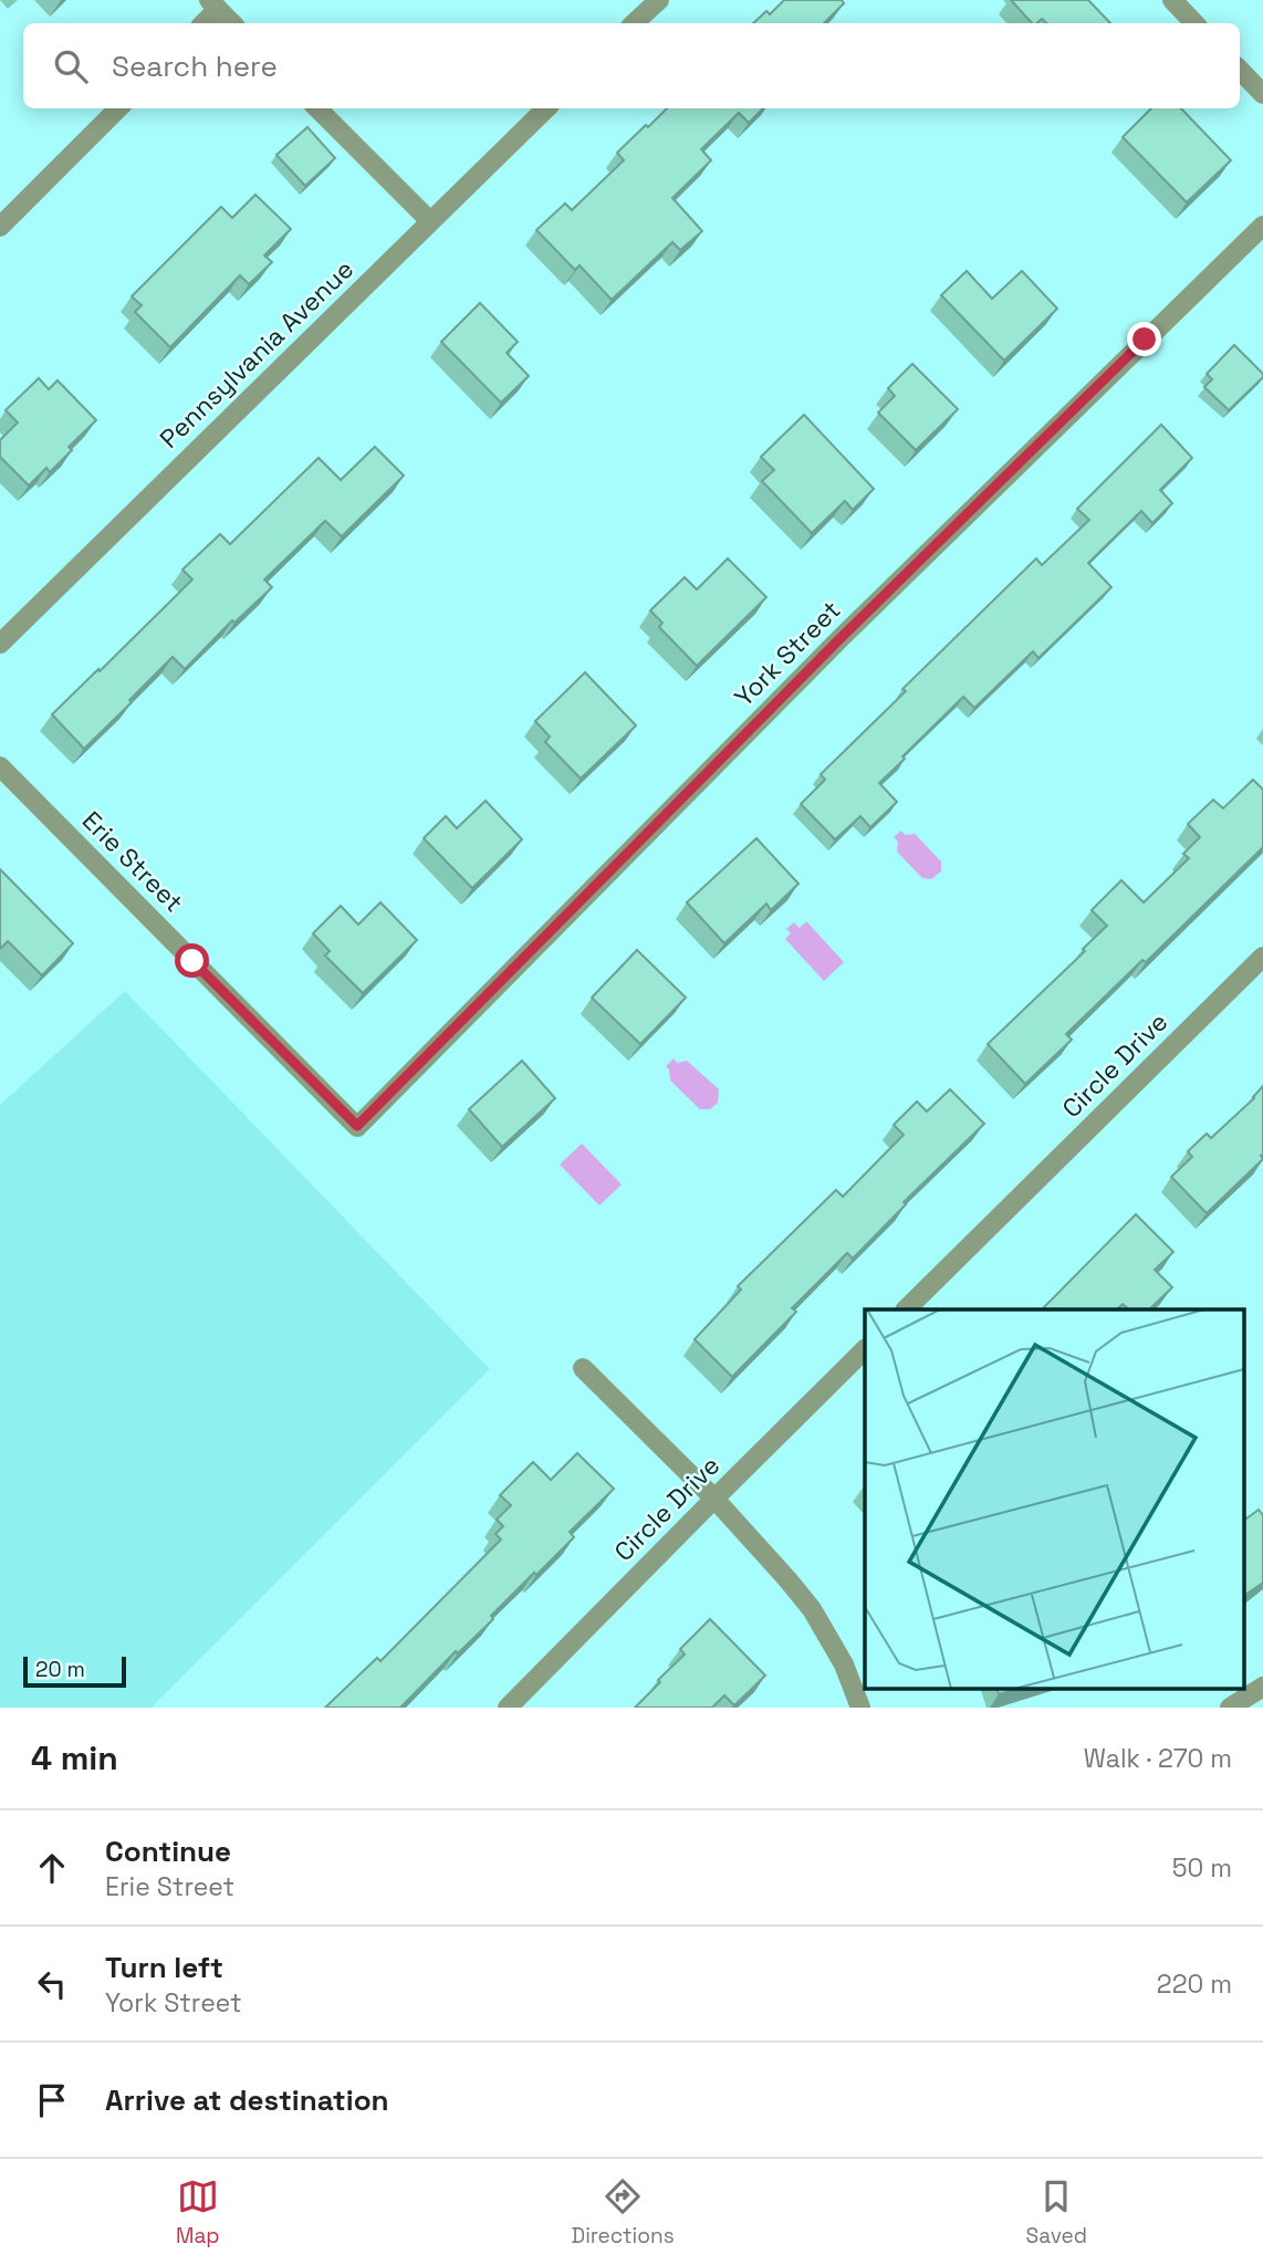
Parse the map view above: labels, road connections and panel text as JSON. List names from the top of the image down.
{
  "streets": {
    "street": [
      "Pennsylvania Avenue",
      "York Street",
      "Erie Street",
      "Circle Drive"
    ]
  },
  "crossings": [
    ["York Street", "Erie Street"]
  ],
  "scale_bar": "20 m",
  "page": {
    "search": "Search here",
    "scale": "20 m",
    "heading": ["4 min", "Walk · 270 m"],
    "list": [
      ["Continue", "Erie Street", "50 m"],
      ["Turn left", "York Street", "220 m"],
      "Arrive at destination"
    ],
    "nav": ["Map", "Directions", "Saved"]
  }
}
